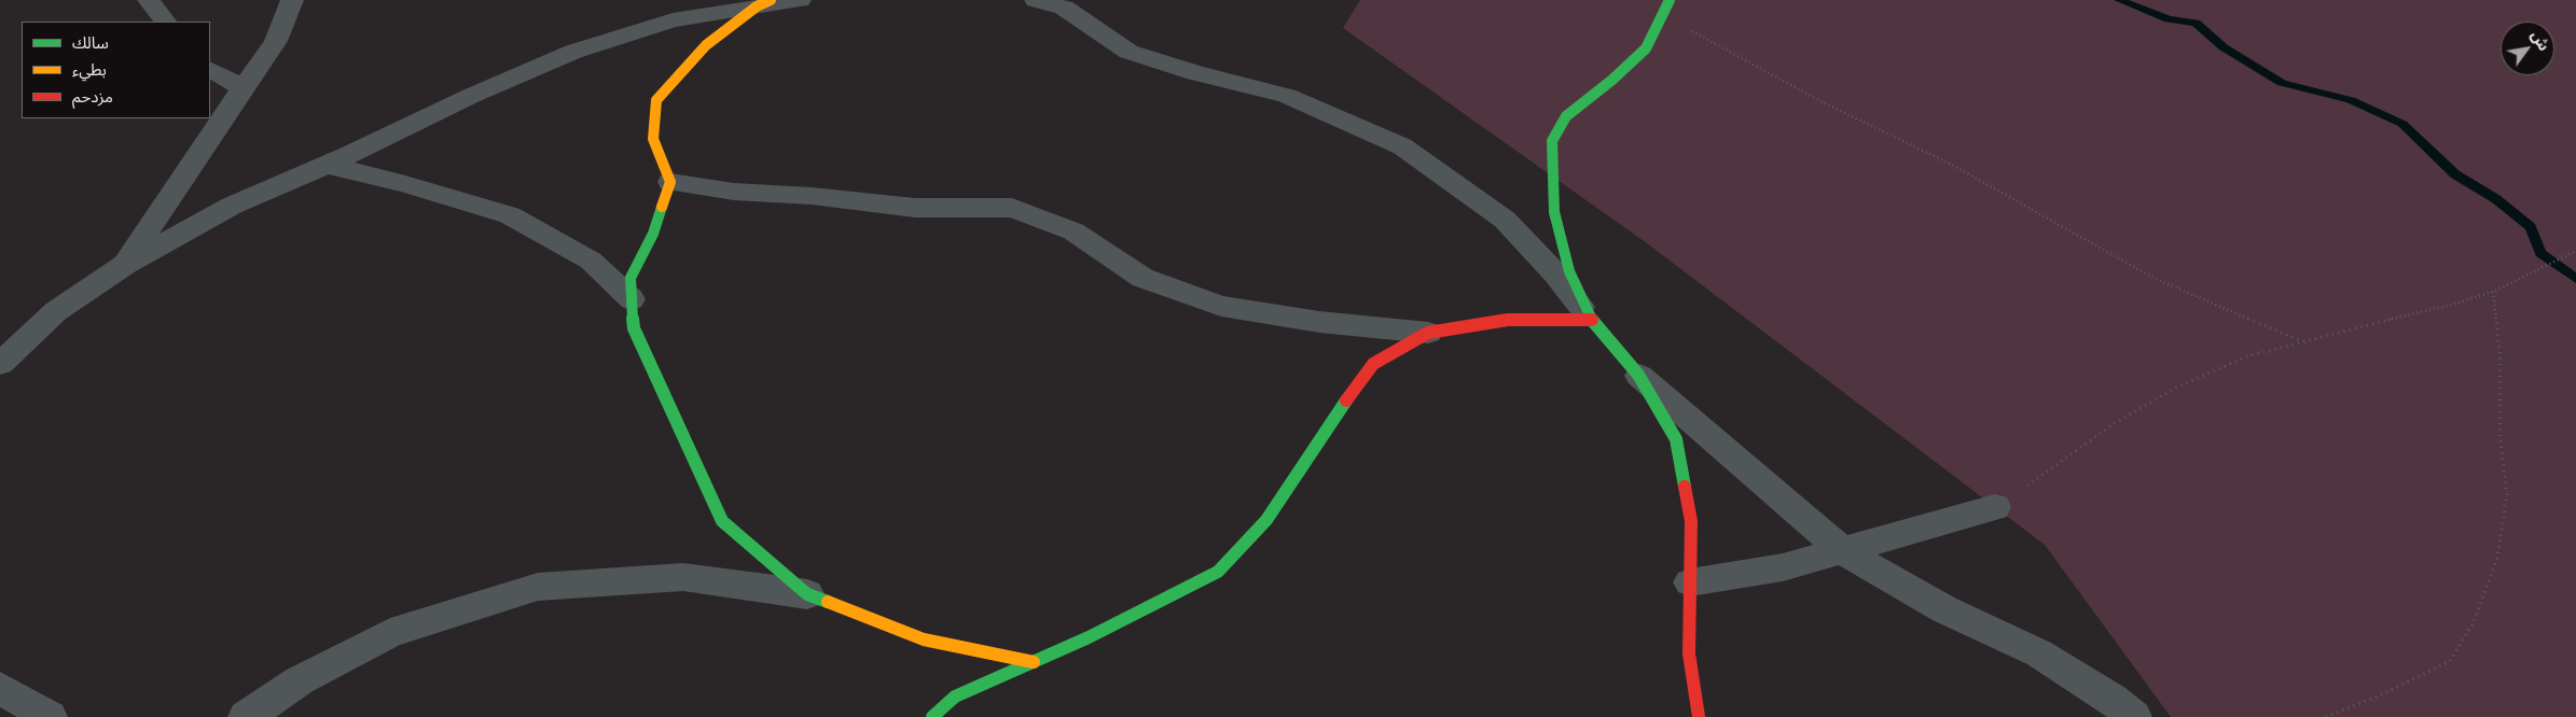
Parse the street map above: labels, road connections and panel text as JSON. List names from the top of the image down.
{
  "legend": ["سالك", "بطيء", "مزدحم"],
  "north": "top right"
}
